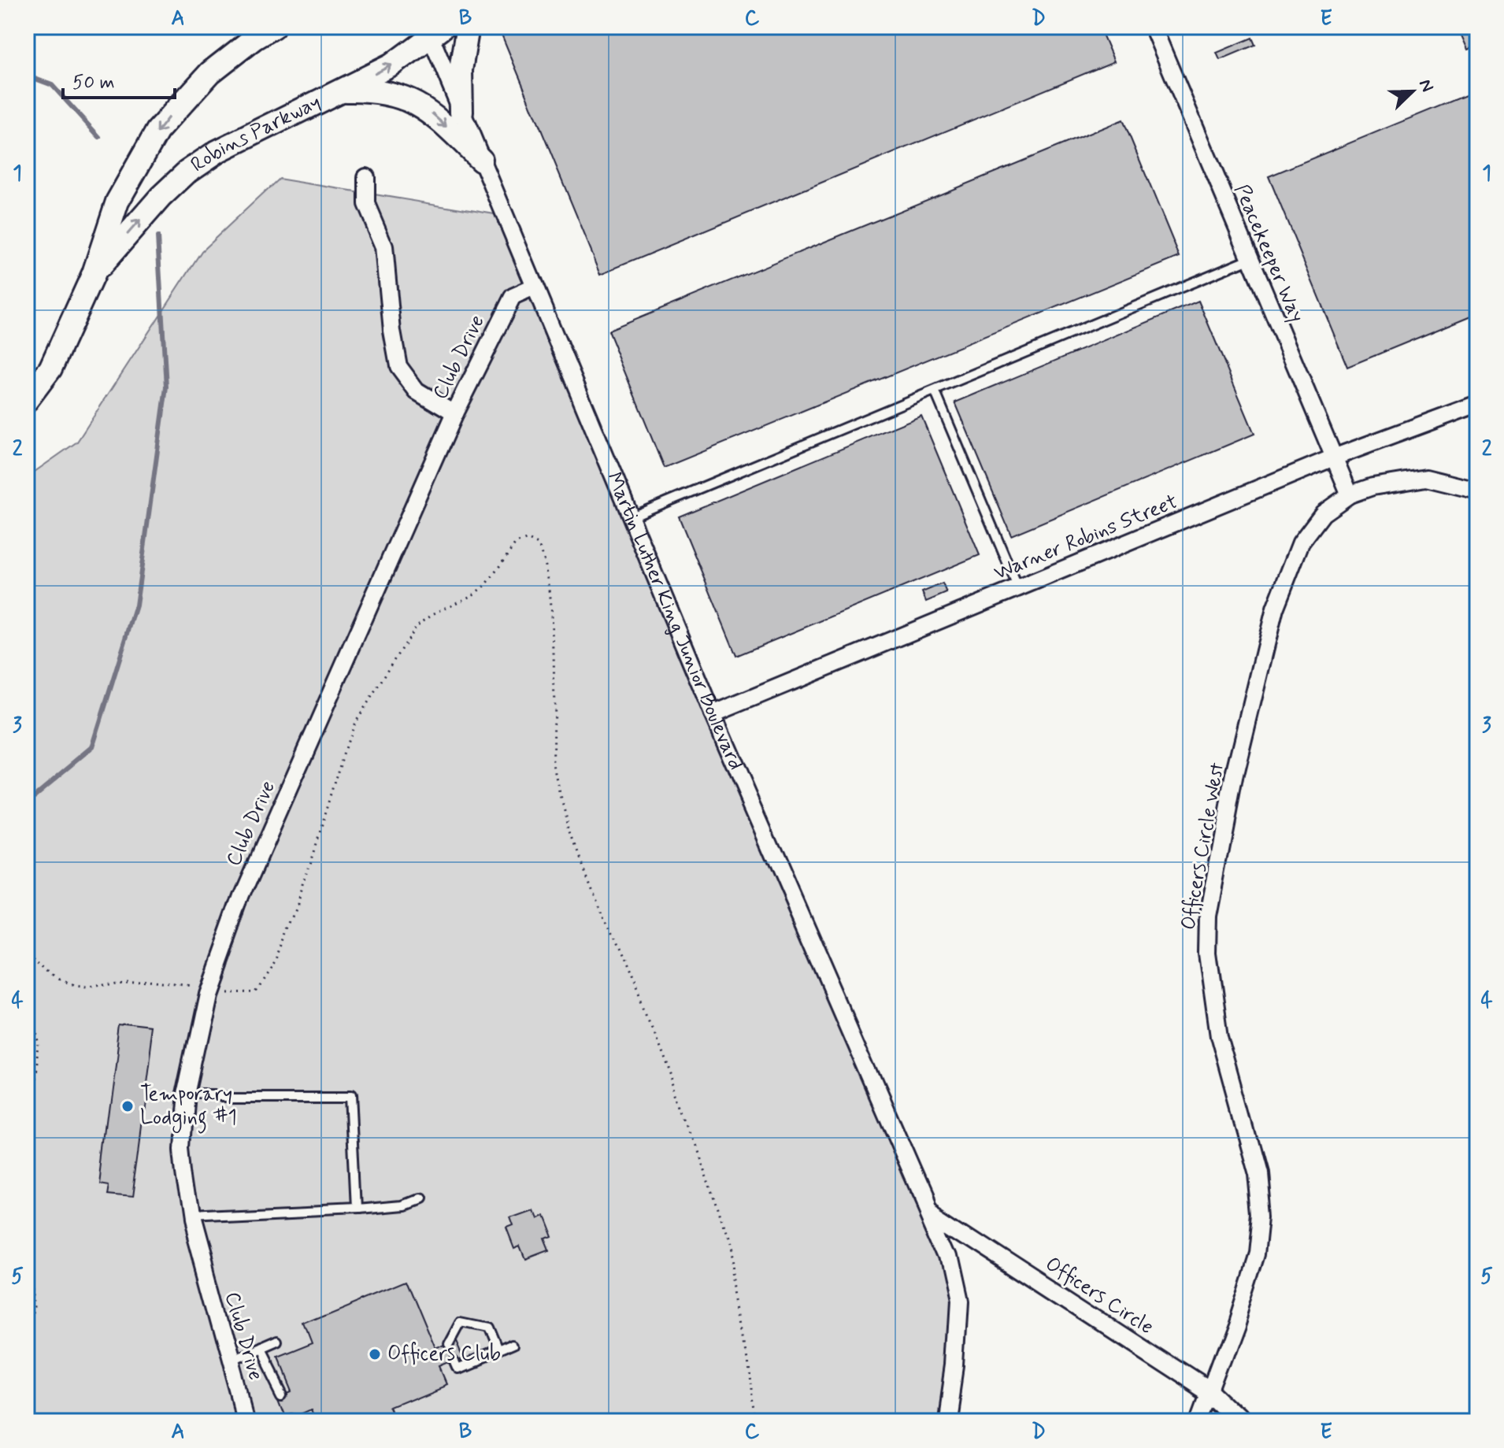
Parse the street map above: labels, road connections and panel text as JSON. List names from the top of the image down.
{
  "streets": {
    "street": [
      "Robins Parkway",
      "Peacekeeper Way",
      "Club Drive",
      "Warner Robins Street",
      "Martin Luther King Junior Boulevard",
      "Officers Circle West",
      "Officers Circle"
    ]
  },
  "crossings": [
    ["Robins Parkway", "Martin Luther King Junior Boulevard"],
    ["Peacekeeper Way", "Warner Robins Street"],
    ["Peacekeeper Way", "Officers Circle West"],
    ["Club Drive", "Martin Luther King Junior Boulevard"],
    ["Warner Robins Street", "Martin Luther King Junior Boulevard"],
    ["Martin Luther King Junior Boulevard", "Officers Circle"],
    ["Officers Circle West", "Officers Circle"]
  ],
  "places": ["Temporary Lodging #1", "Officers Club"],
  "scale_bar": "50 m",
  "north": "top right",
  "grid": {
    "columns": [
      "A",
      "B",
      "C",
      "D",
      "E"
    ],
    "rows": [
      "1",
      "2",
      "3",
      "4",
      "5"
    ]
  }
}
